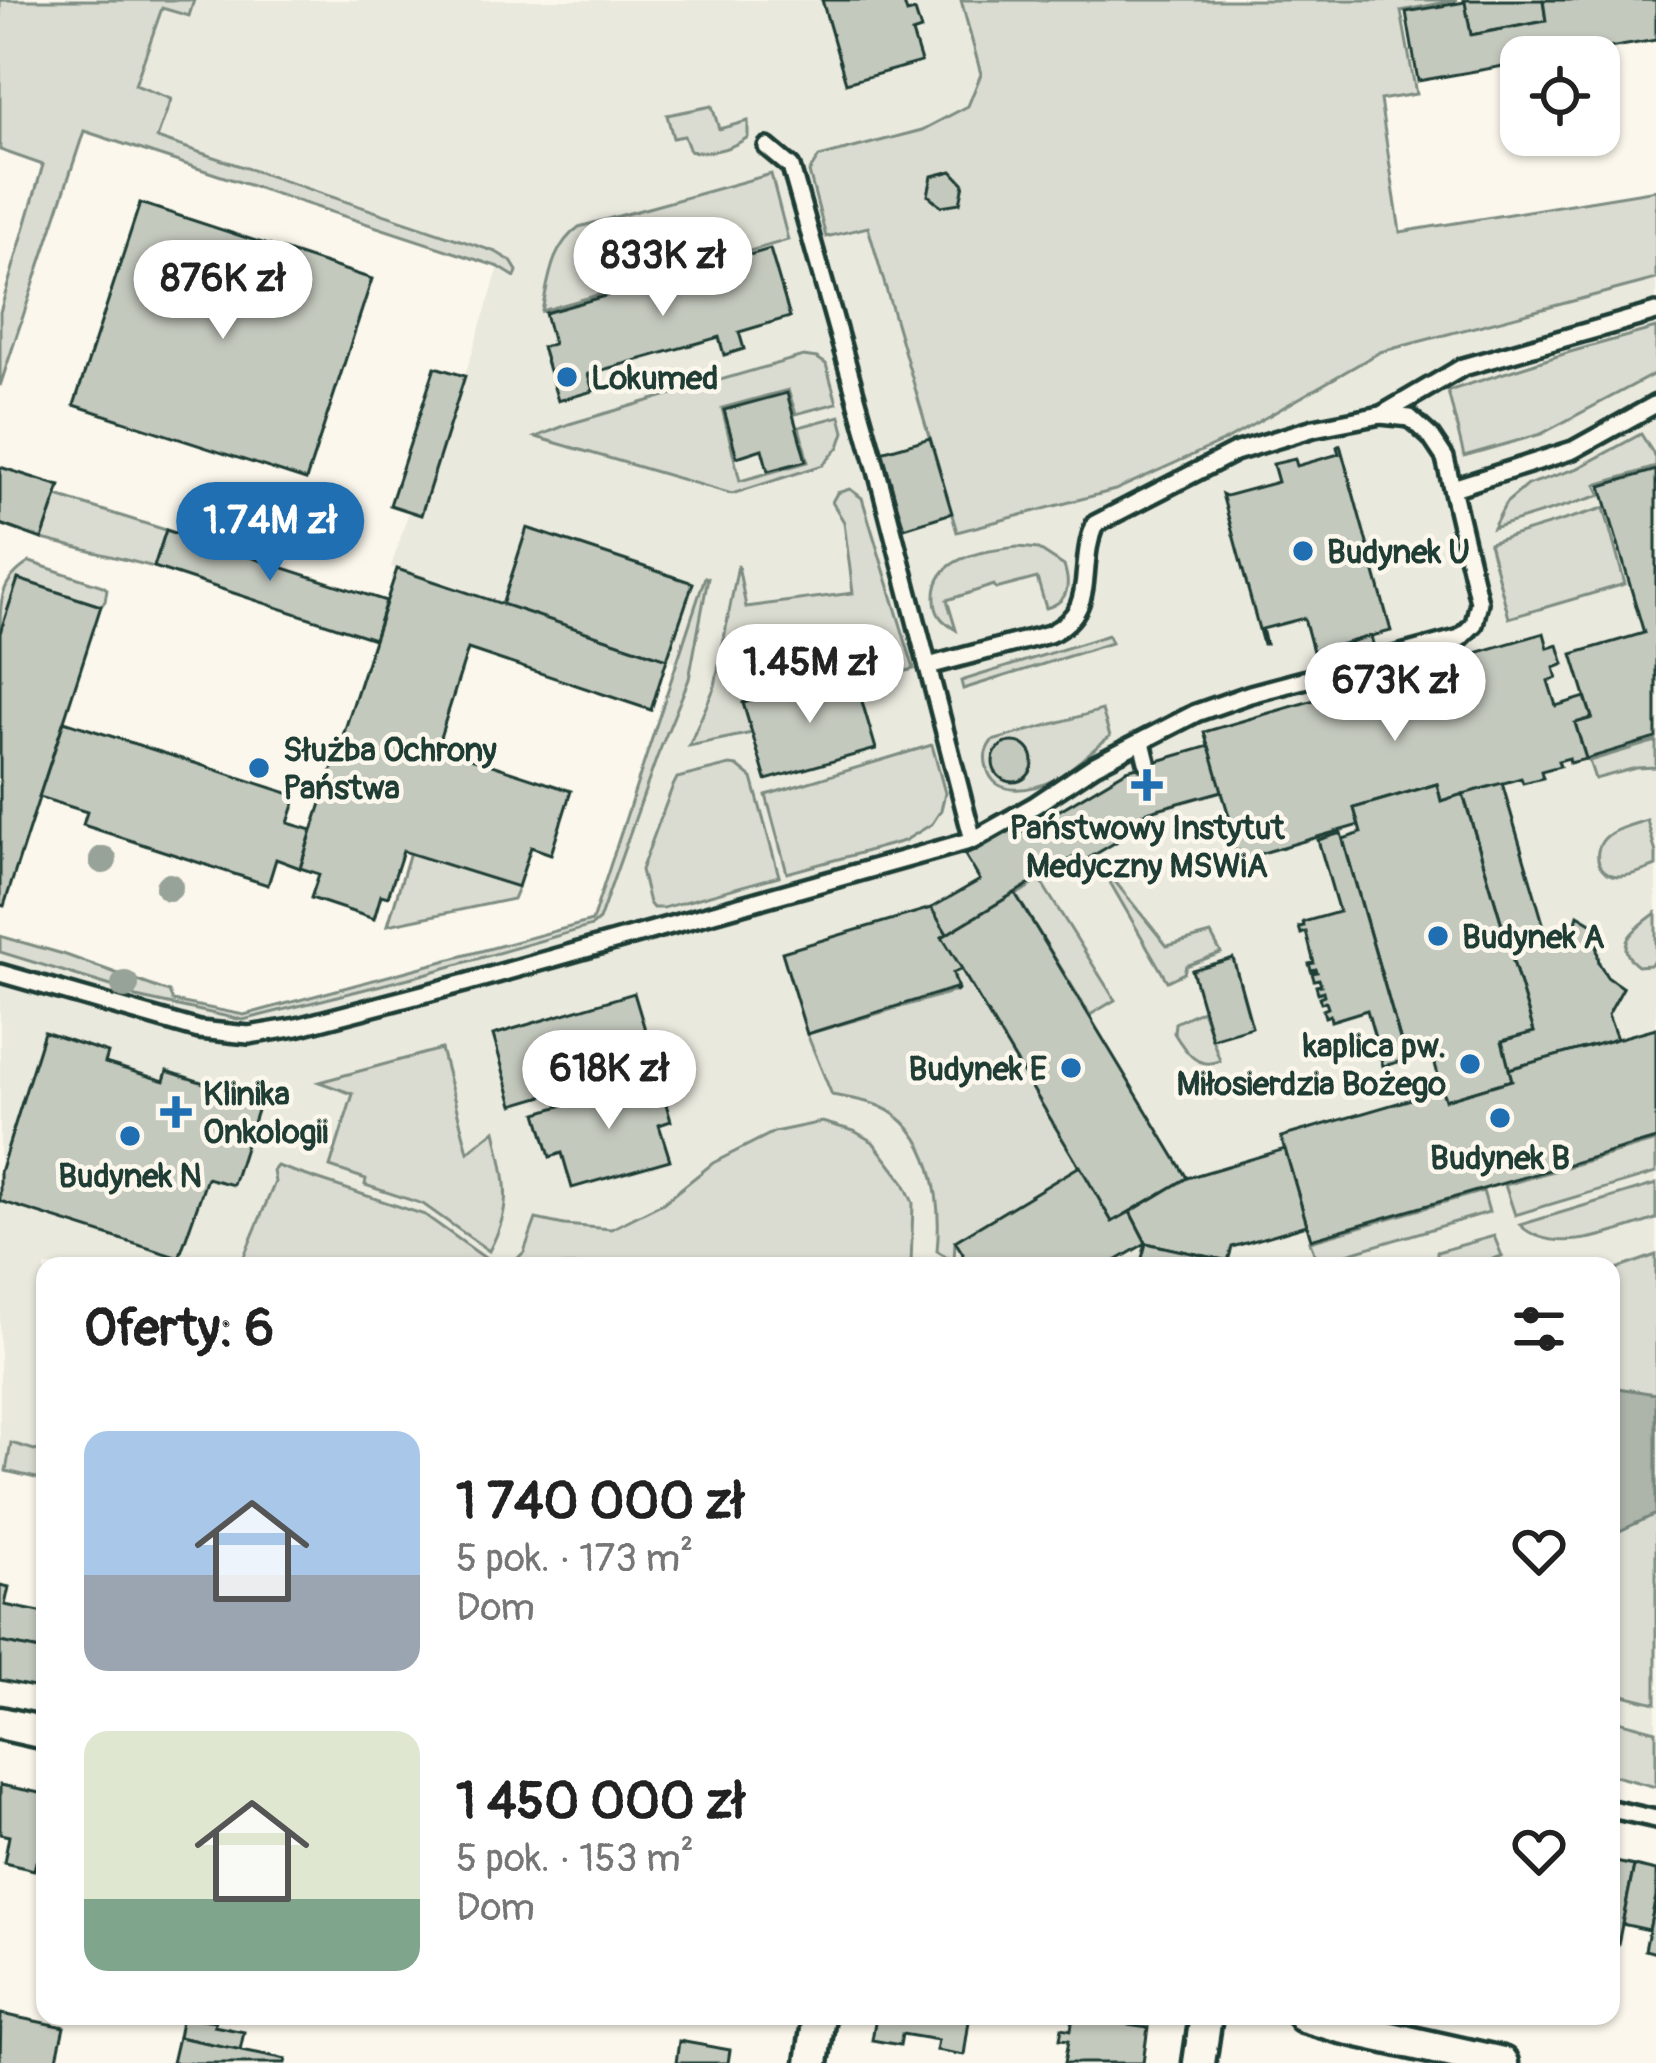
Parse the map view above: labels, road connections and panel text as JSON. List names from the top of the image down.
{
  "places": {
    "other": [
      "Lokumed",
      "Budynek U",
      "Służba Ochrony Państwa",
      "Budynek A",
      "kaplica pw. Miłosierdzia Bożego",
      "Budynek E",
      "Budynek B",
      "Budynek N"
    ],
    "health": ["Państwowy Instytut Medyczny MSWiA", "Klinika Onkologii"]
  },
  "page": {
    "price": [
      "833K zł",
      "876K zł",
      "1.74M zł",
      "1.45M zł",
      "673K zł",
      "618K zł"
    ],
    "heading": "Oferty: 6",
    "list": [
      {
        "name": "1 740 000 zł",
        "note": "5 pok. · 173 m² · Dom"
      },
      {
        "name": "1 450 000 zł",
        "note": "5 pok. · 153 m² · Dom"
      }
    ]
  }
}
